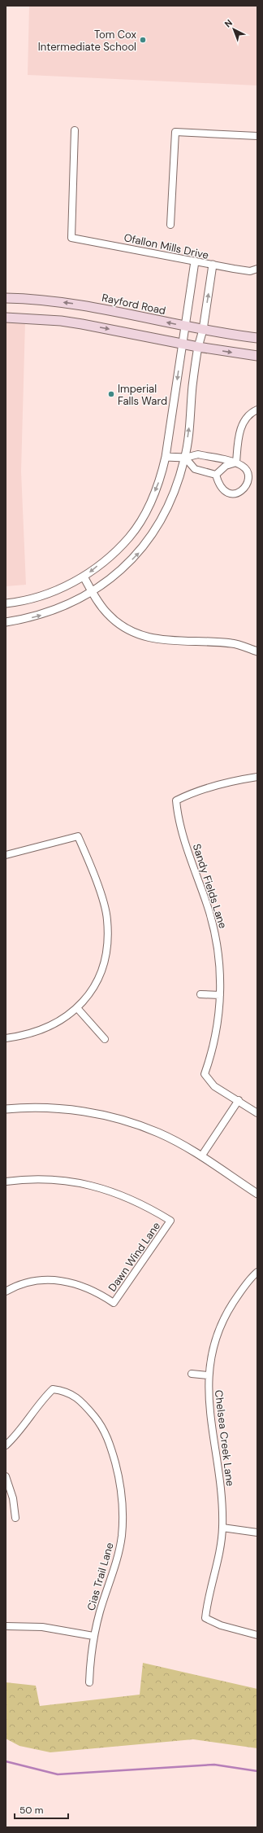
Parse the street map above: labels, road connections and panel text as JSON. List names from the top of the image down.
{
  "streets": {
    "main road": ["Rayford Road"],
    "street": [
      "Ofallon Mills Drive",
      "Sandy Fields Lane",
      "Dawn Wind Lane",
      "Chelsea Creek Lane",
      "Cias Trail Lane"
    ]
  },
  "places": ["Tom Cox Intermediate School", "Imperial Falls Ward"],
  "scale_bar": "50 m",
  "north": "top left"
}
